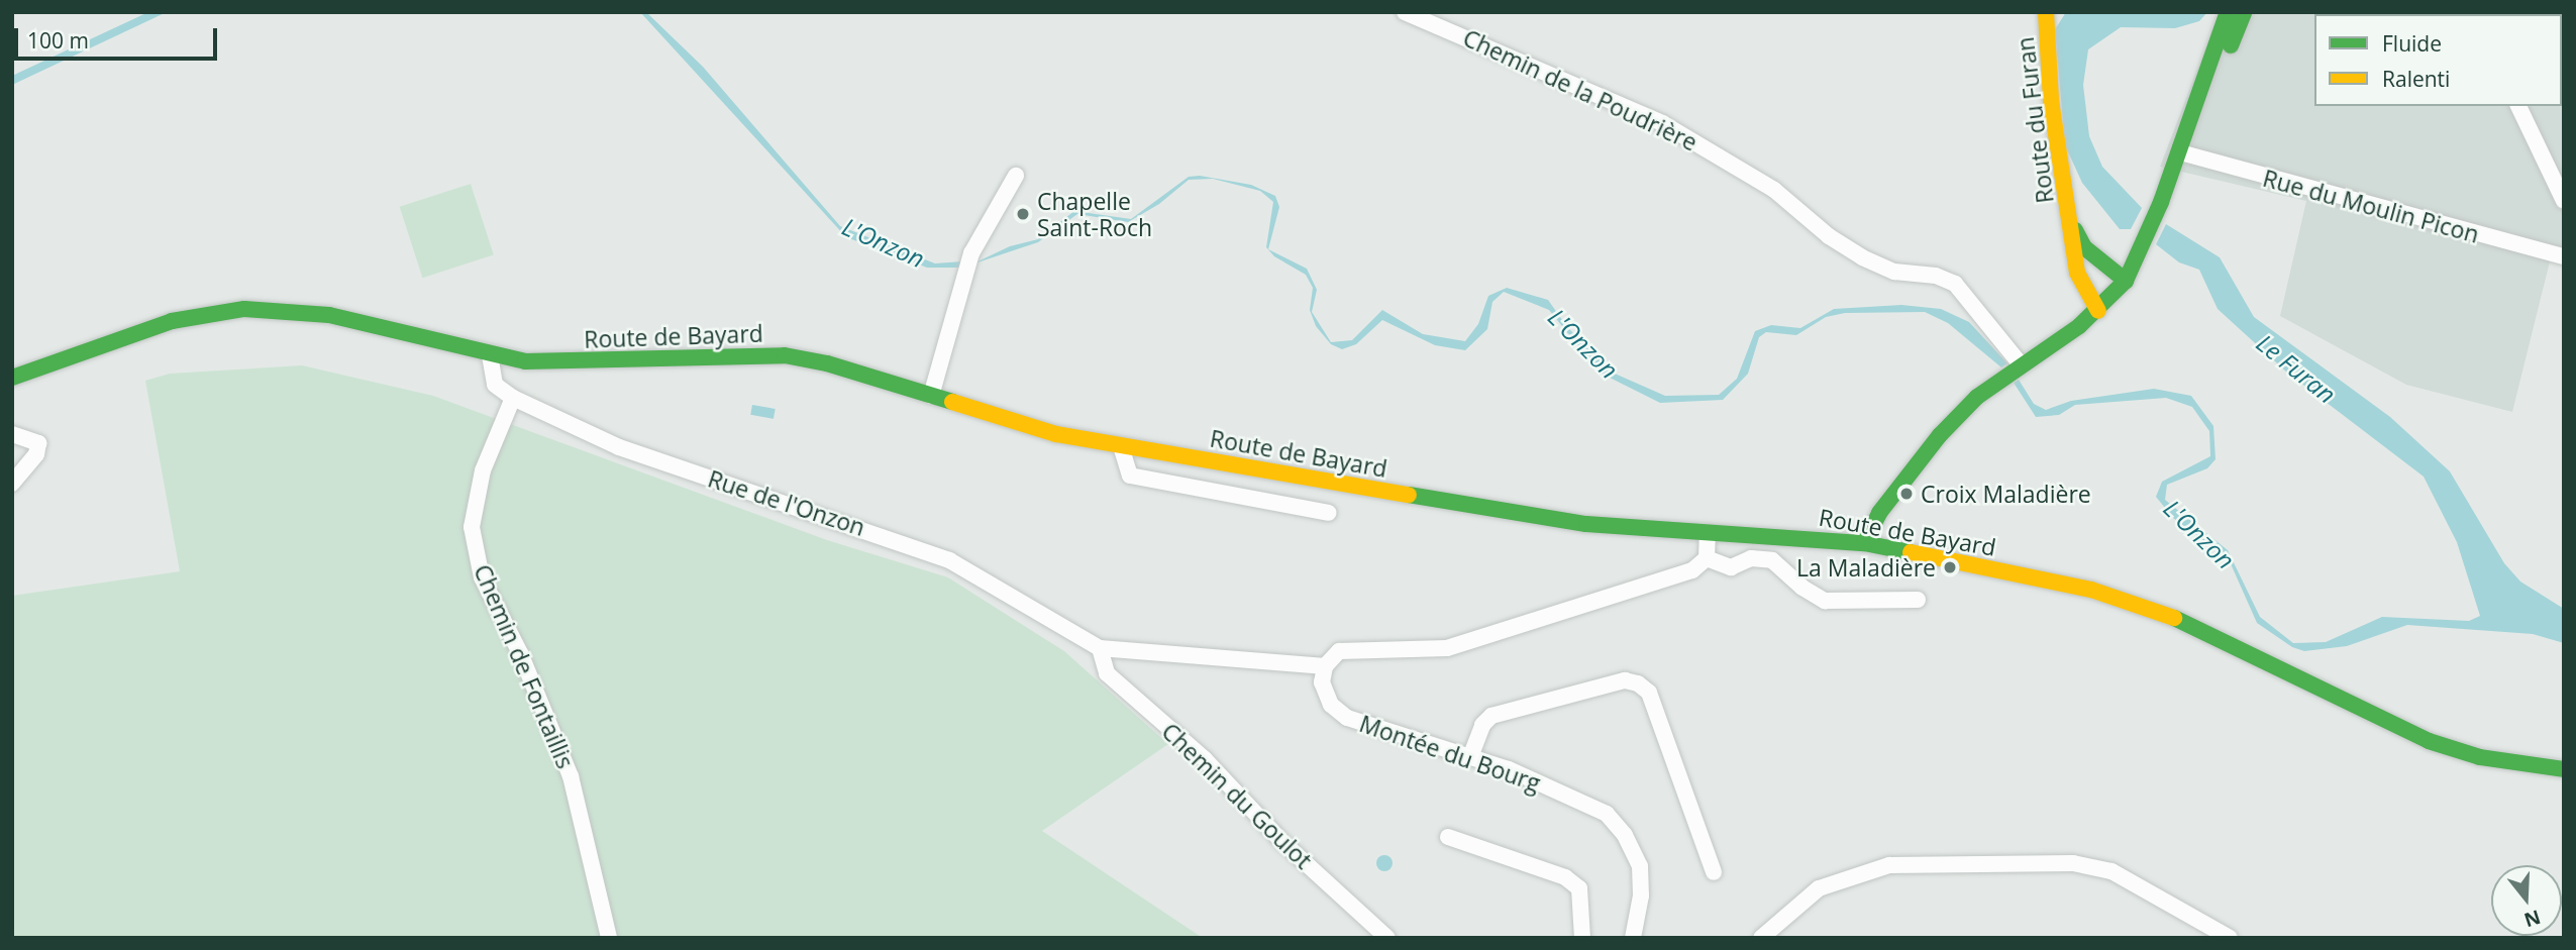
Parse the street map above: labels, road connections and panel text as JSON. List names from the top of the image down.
{
  "streets": {
    "main road": ["Route du Furan", "Route de Bayard"],
    "street": [
      "Chemin de la Poudrière",
      "Rue du Moulin Picon",
      "Rue de l'Onzon",
      "Chemin de Fontaillis",
      "Montée du Bourg",
      "Chemin du Goulot"
    ]
  },
  "crossings": [
    ["Route de Bayard", "Rue de l'Onzon"],
    ["Rue de l'Onzon", "Chemin de Fontaillis"],
    ["Rue de l'Onzon", "Chemin du Goulot"]
  ],
  "water": ["L'Onzon", "Le Furan"],
  "places": ["Chapelle Saint-Roch", "Croix Maladière", "La Maladière"],
  "legend": ["Fluide", "Ralenti"],
  "scale_bar": "100 m",
  "north": "bottom"
}
